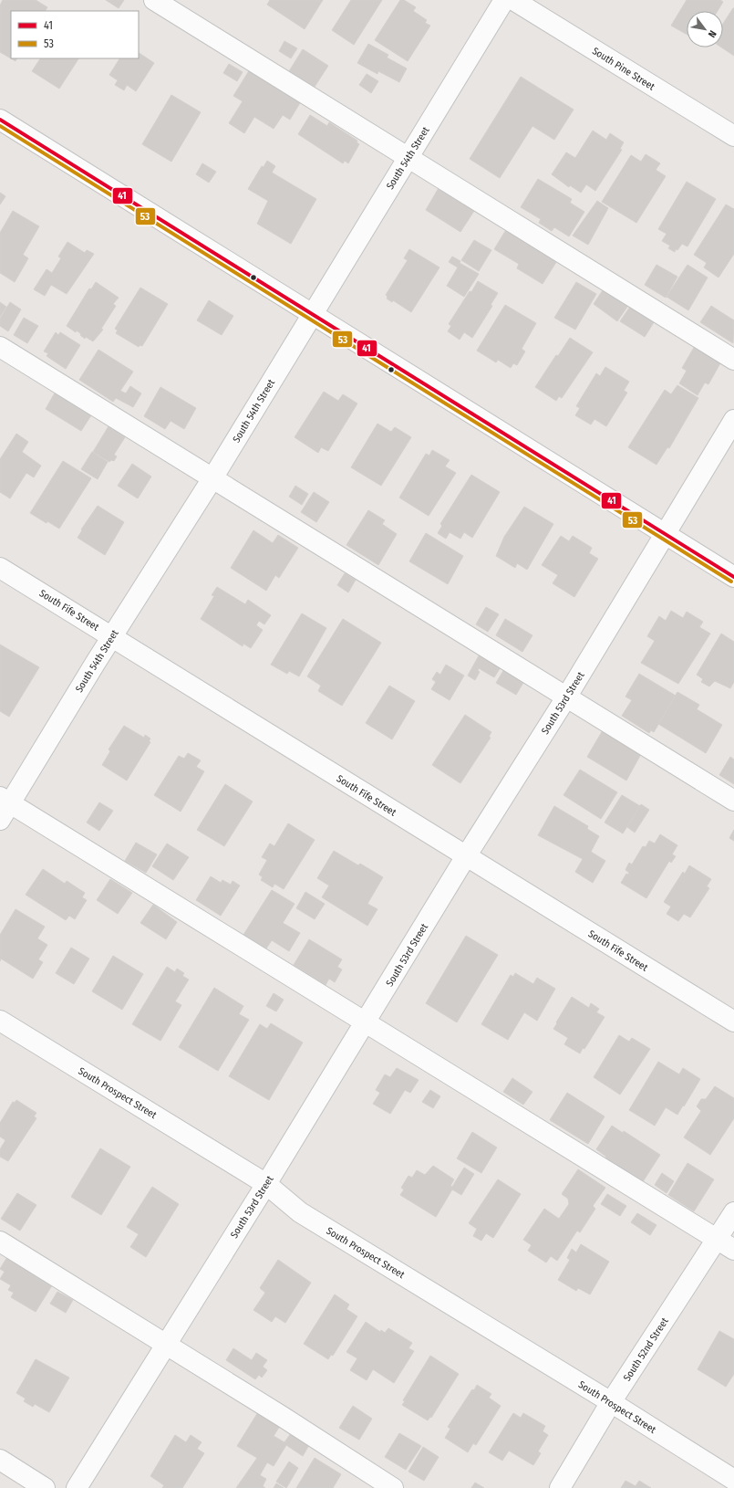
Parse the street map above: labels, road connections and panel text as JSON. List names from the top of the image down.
{
  "streets": {
    "street": [
      "South Pine Street",
      "South 54th Street",
      "South Fife Street",
      "South 53rd Street",
      "South Prospect Street",
      "South 52nd Street"
    ]
  },
  "crossings": [
    ["South 54th Street", "South Fife Street"],
    ["South Fife Street", "South 53rd Street"],
    ["South 53rd Street", "South Prospect Street"],
    ["South Prospect Street", "South 52nd Street"]
  ],
  "lines": ["transit line 41", "transit line 53"],
  "legend": ["41", "53"],
  "north": "bottom right"
}
